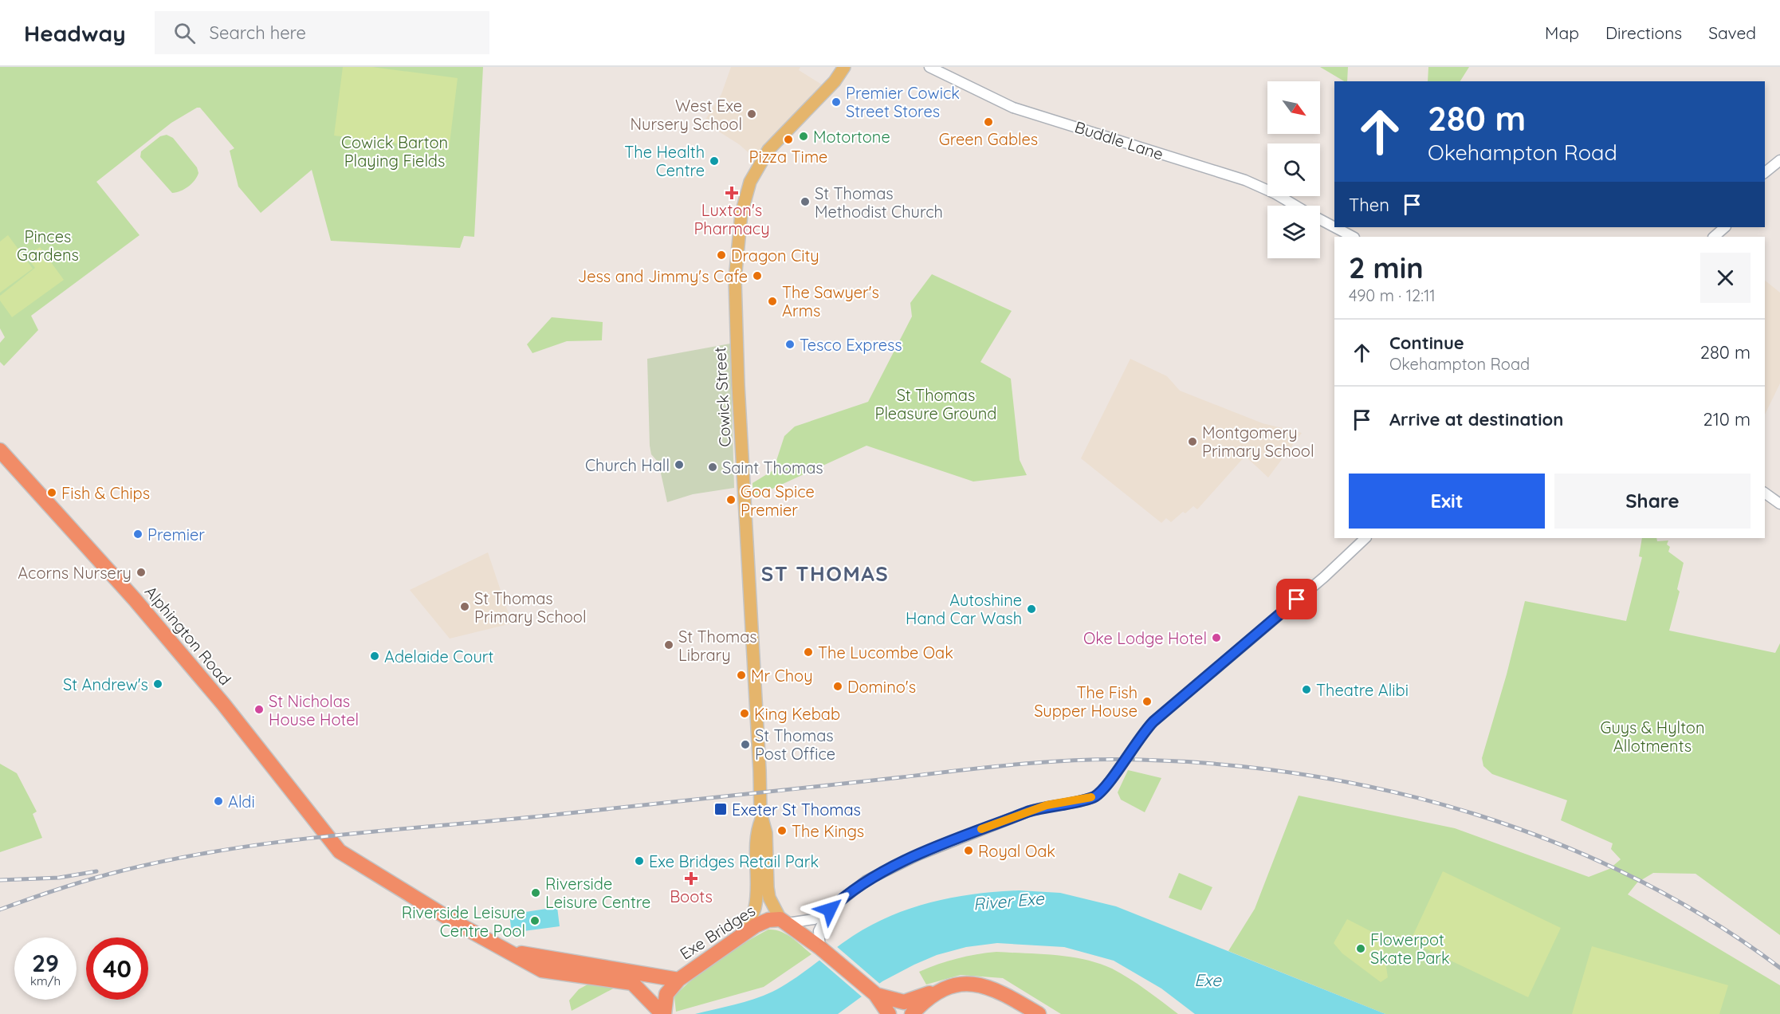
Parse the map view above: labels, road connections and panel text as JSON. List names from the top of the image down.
{
  "streets": {
    "highway": ["Alphington Road", "Exe Bridges"],
    "main road": ["Cowick Street"],
    "street": ["Buddle Lane"]
  },
  "crossings": [
    ["Cowick Street", "Exe Bridges"]
  ],
  "districts": ["ST THOMAS"],
  "water": ["River Exe", "Exe"],
  "parks": [
    "Cowick Barton Playing Fields",
    "Pinces Gardens",
    "St Thomas Pleasure Ground",
    "Guys & Hylton Allotments"
  ],
  "places": {
    "other": [
      "Premier Cowick Street Stores",
      "West Exe Nursery School",
      "Green Gables",
      "Motortone",
      "Pizza Time",
      "The Health Centre",
      "St Thomas Methodist Church",
      "Dragon City",
      "Jess and Jimmy's Cafe",
      "The Sawyer's Arms",
      "Tesco Express",
      "Montgomery Primary School",
      "Church Hall",
      "Saint Thomas",
      "Fish & Chips",
      "Goa Spice Premier",
      "Premier",
      "Acorns Nursery",
      "St Thomas Primary School",
      "Autoshine Hand Car Wash",
      "Oke Lodge Hotel",
      "St Thomas Library",
      "The Lucombe Oak",
      "Adelaide Court",
      "Mr Choy",
      "St Andrew's",
      "Domino's",
      "Theatre Alibi",
      "The Fish Supper House",
      "St Nicholas House Hotel",
      "King Kebab",
      "St Thomas Post Office",
      "Aldi",
      "The Kings",
      "Royal Oak",
      "Exe Bridges Retail Park",
      "Riverside Leisure Centre",
      "Riverside Leisure Centre Pool",
      "Flowerpot Skate Park"
    ],
    "health": ["Luxton's Pharmacy", "Boots"],
    "transit": ["Exeter St Thomas"]
  },
  "north": "bottom right",
  "page": {
    "header": "Headway",
    "search": "Search here",
    "nav": ["Map", "Directions", "Saved"],
    "turn": ["280 m", "Okehampton Road"],
    "then": "Then",
    "heading": ["2 min", "490 m · 12:11"],
    "list": [
      {
        "name": "Continue",
        "note": "Okehampton Road",
        "value": "280 m"
      },
      {
        "name": "Arrive at destination",
        "value": "210 m"
      }
    ],
    "buttons": ["Exit", "Share"],
    "speed": "29 km/h",
    "limit": "40"
  }
}
